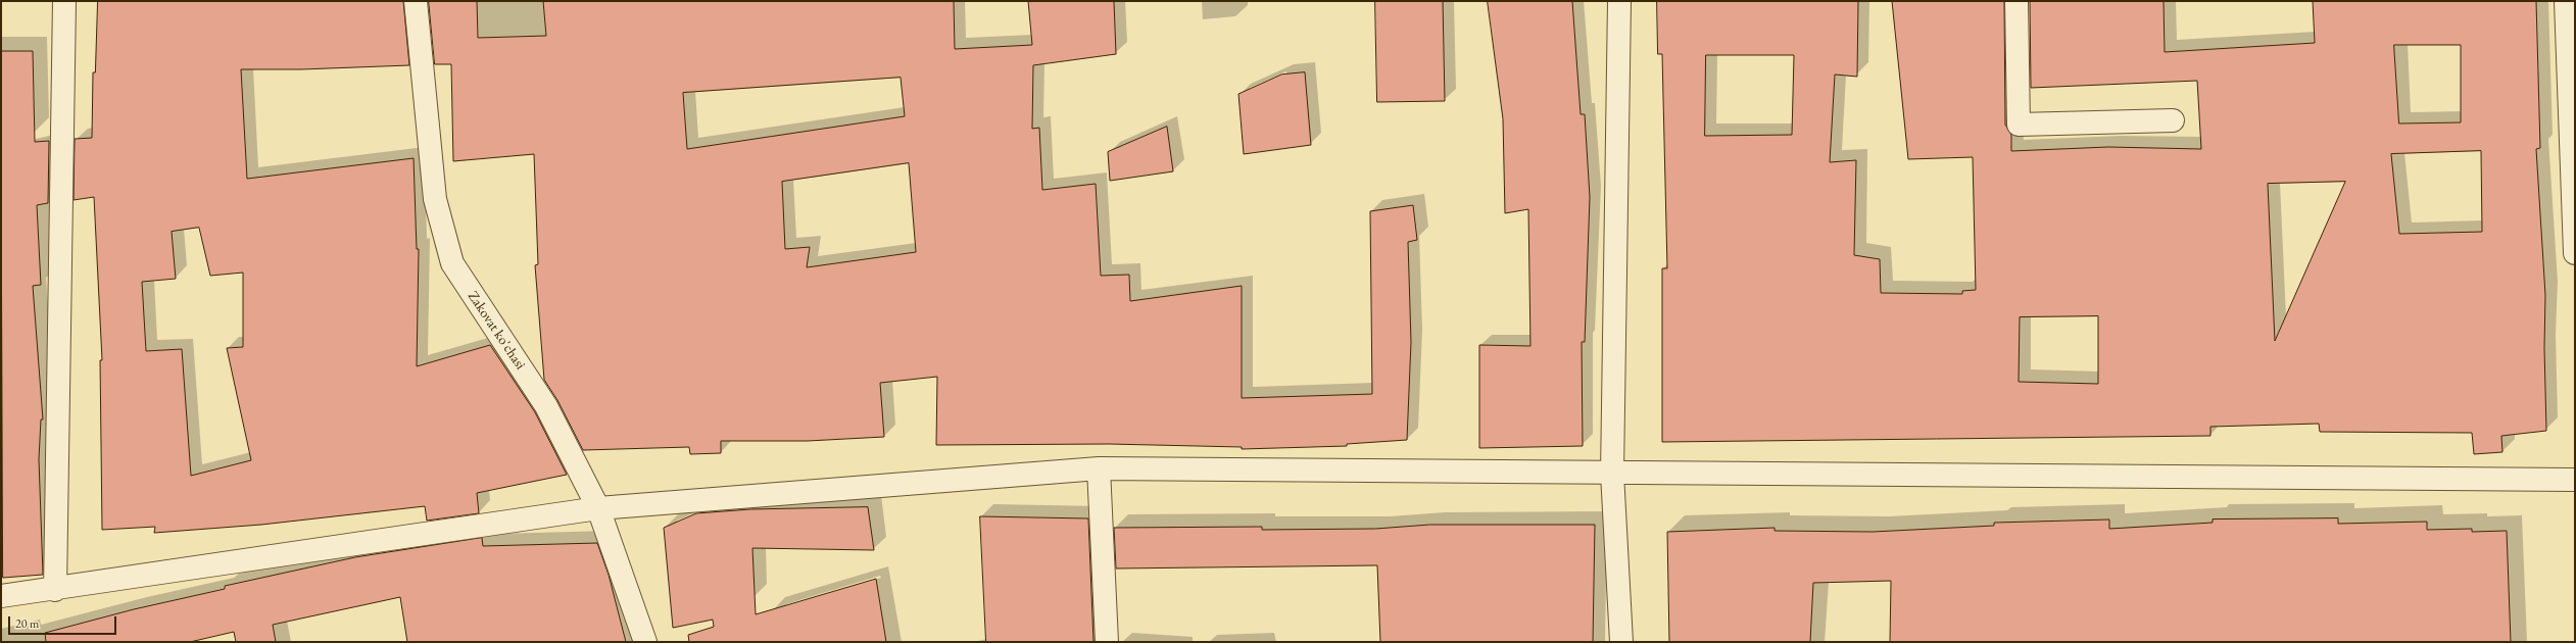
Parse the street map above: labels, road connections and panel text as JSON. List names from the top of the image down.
{
  "streets": {
    "street": ["Zakovat ko'chasi"]
  },
  "scale_bar": "20 m"
}
